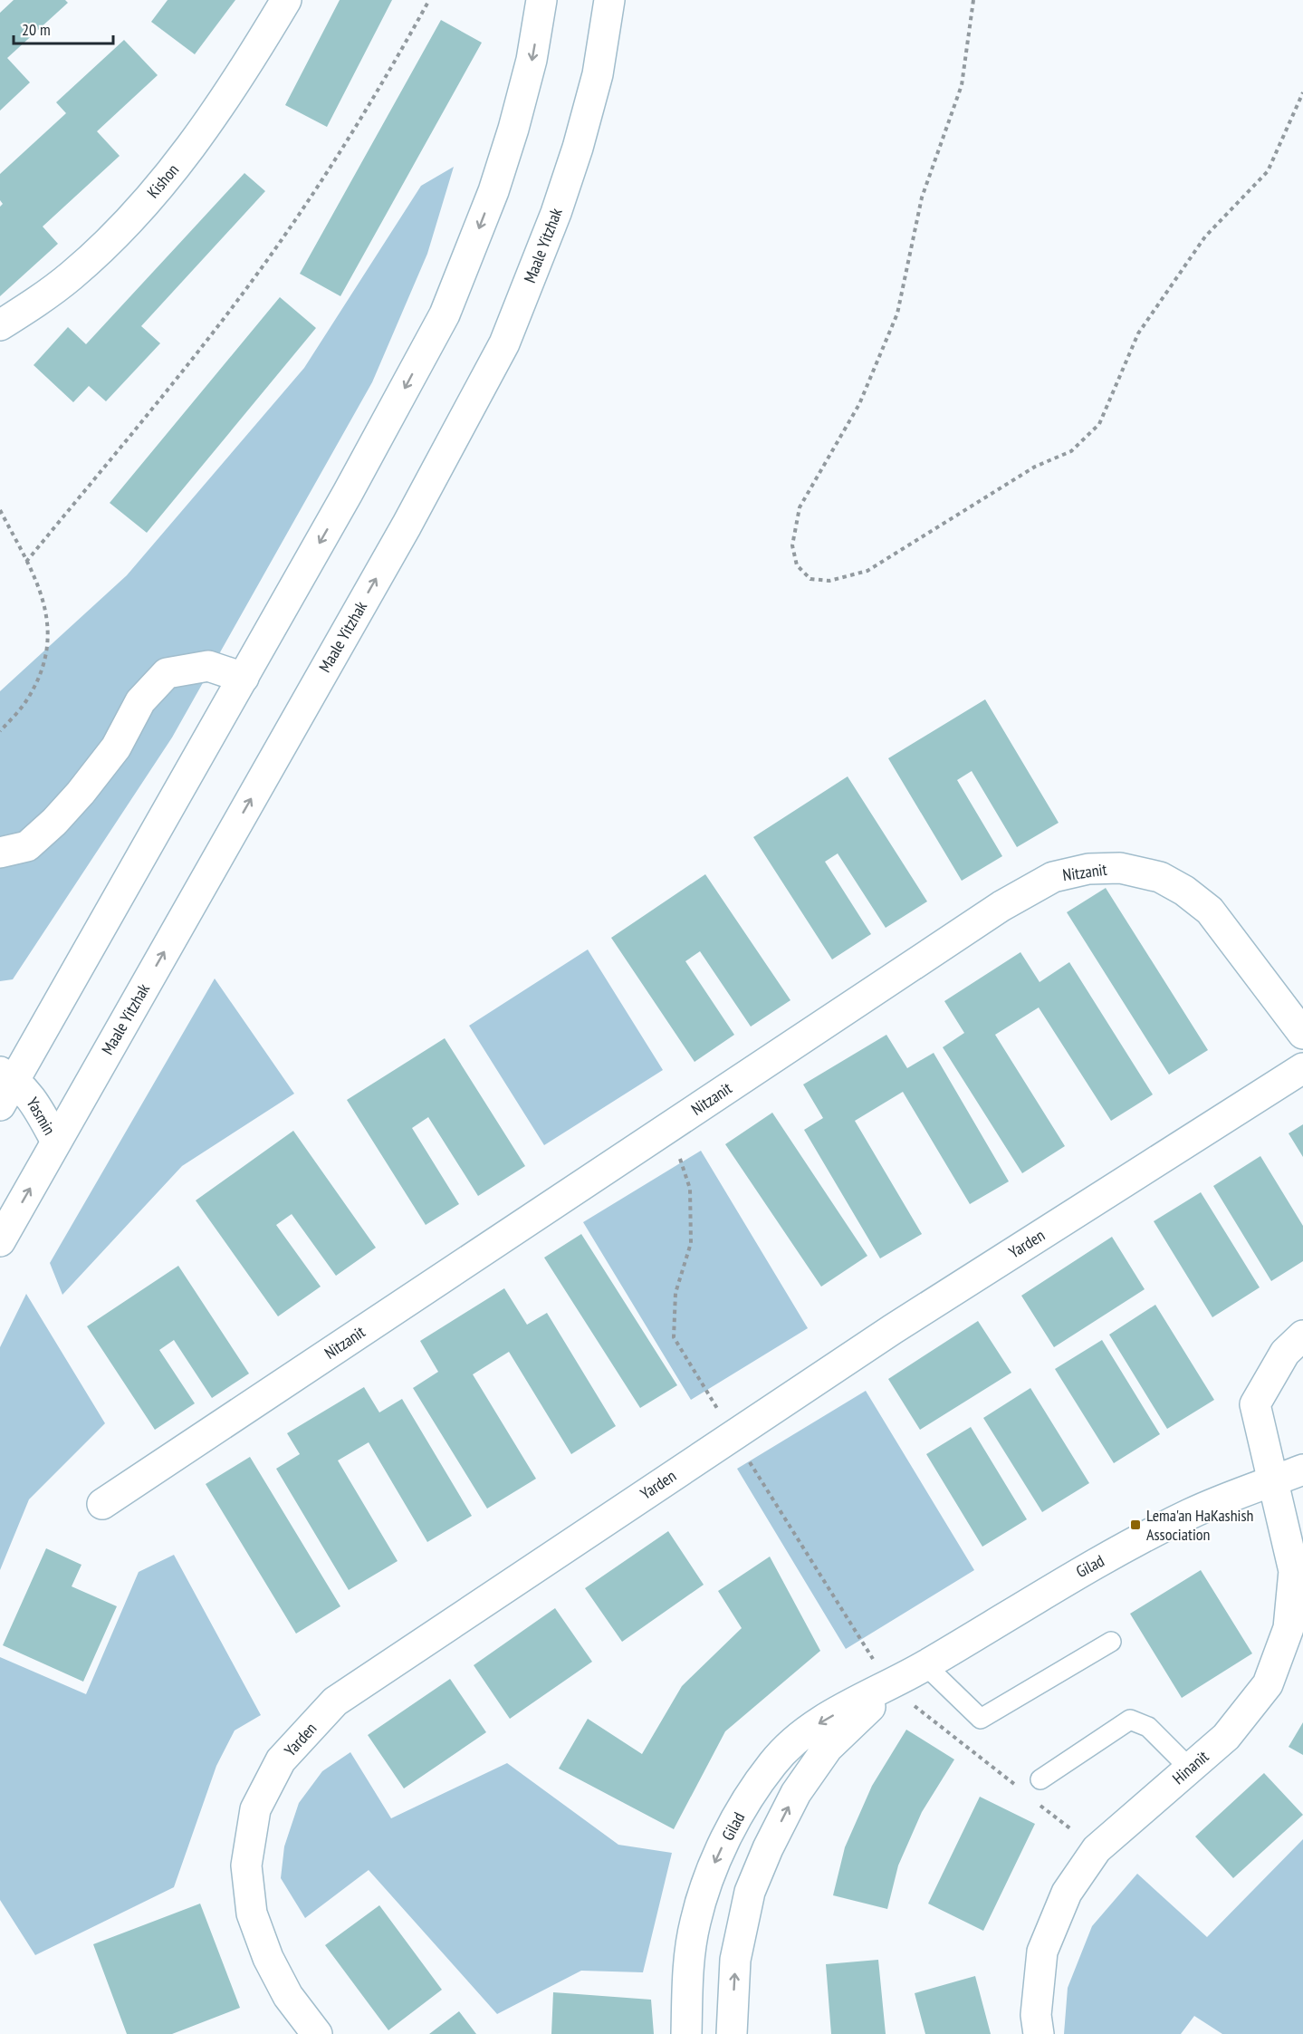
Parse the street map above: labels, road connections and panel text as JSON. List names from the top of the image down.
{
  "streets": {
    "street": [
      "Kishon",
      "Maale Yitzhak",
      "Nitzanit",
      "Yasmin",
      "Yarden",
      "Gilad",
      "Hinanit"
    ]
  },
  "crossings": [
    ["Maale Yitzhak", "Yasmin"],
    ["Gilad", "Hinanit"]
  ],
  "places": {
    "transit": ["Lema'an HaKashish Association"]
  },
  "scale_bar": "20 m"
}
